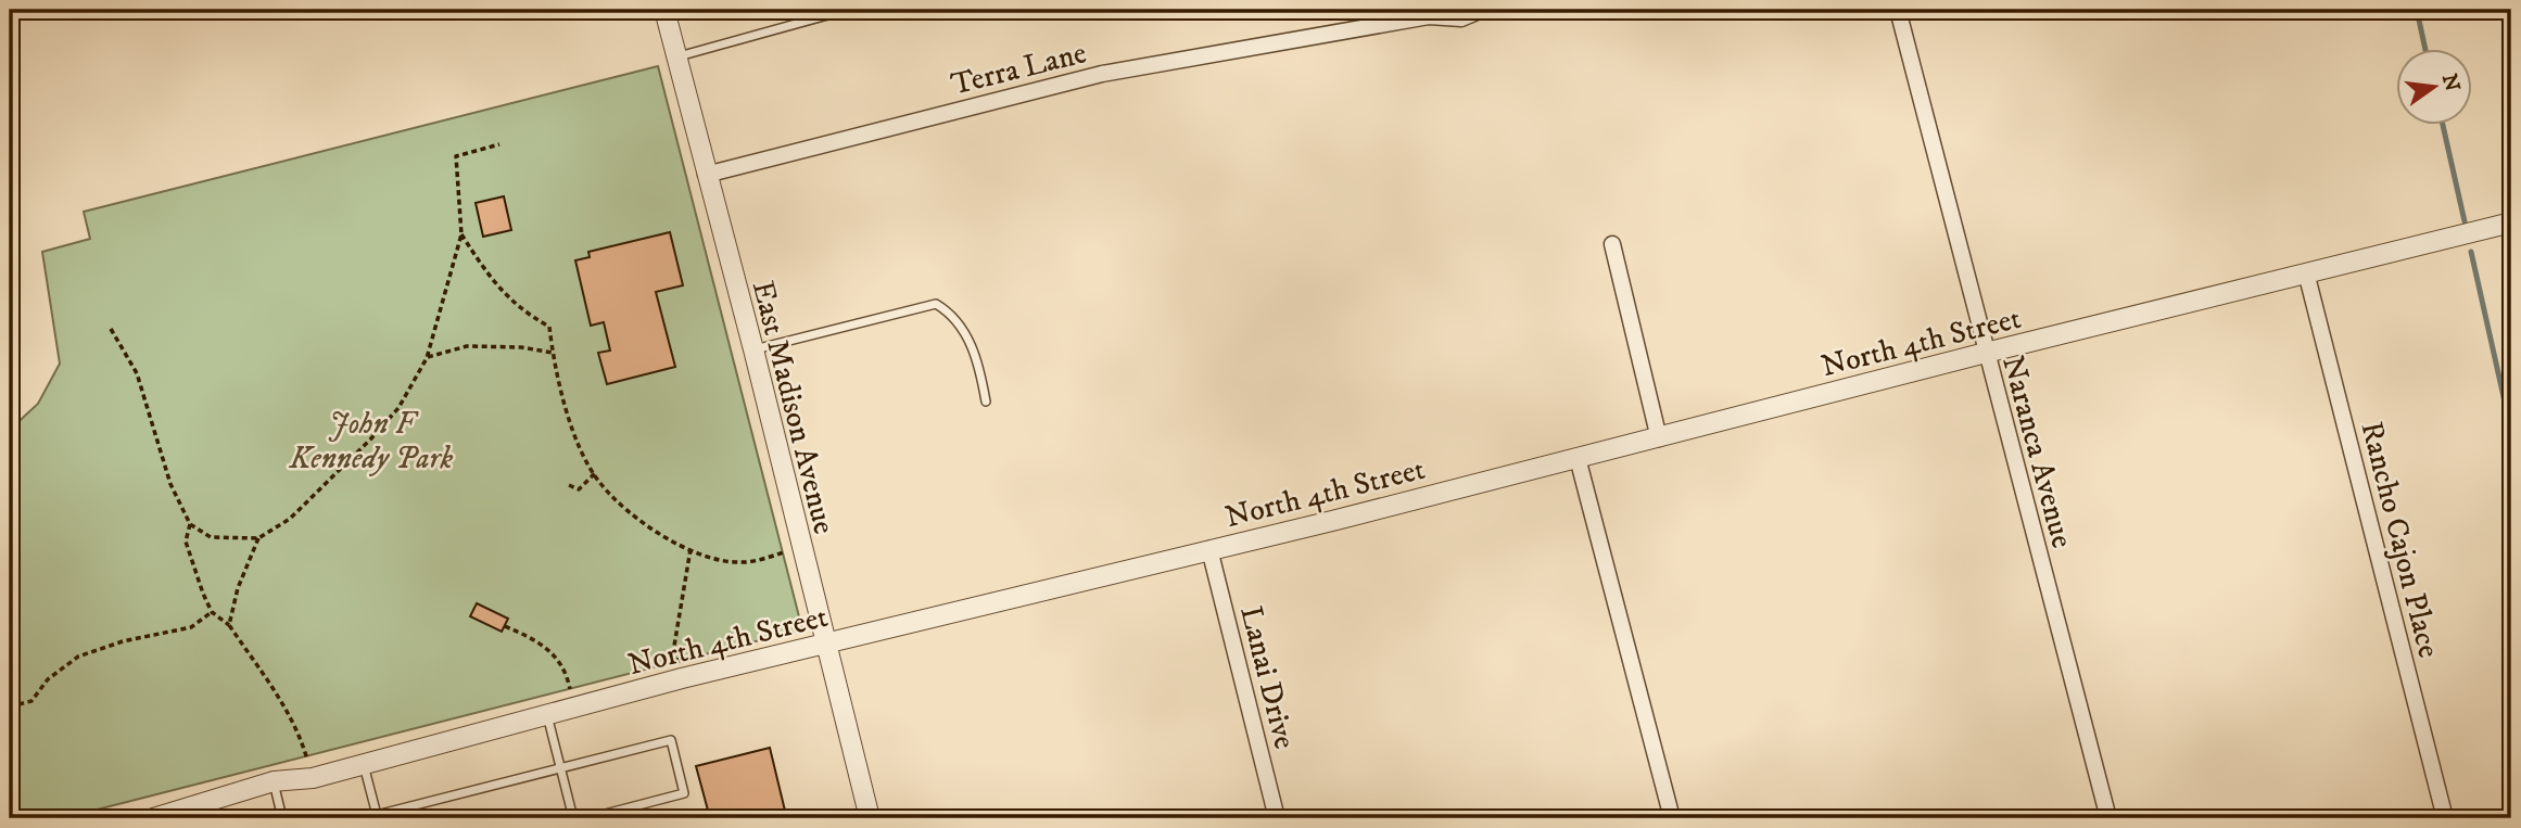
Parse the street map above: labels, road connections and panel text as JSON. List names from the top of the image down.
{
  "streets": {
    "street": [
      "Terra Lane",
      "North 4th Street",
      "East Madison Avenue",
      "Naranca Avenue",
      "Rancho Cajon Place",
      "Lanai Drive"
    ]
  },
  "crossings": [
    ["Terra Lane", "East Madison Avenue"],
    ["North 4th Street", "East Madison Avenue"],
    ["North 4th Street", "Naranca Avenue"],
    ["North 4th Street", "Rancho Cajon Place"],
    ["North 4th Street", "Lanai Drive"]
  ],
  "parks": ["John F Kennedy Park"],
  "north": "right"
}
